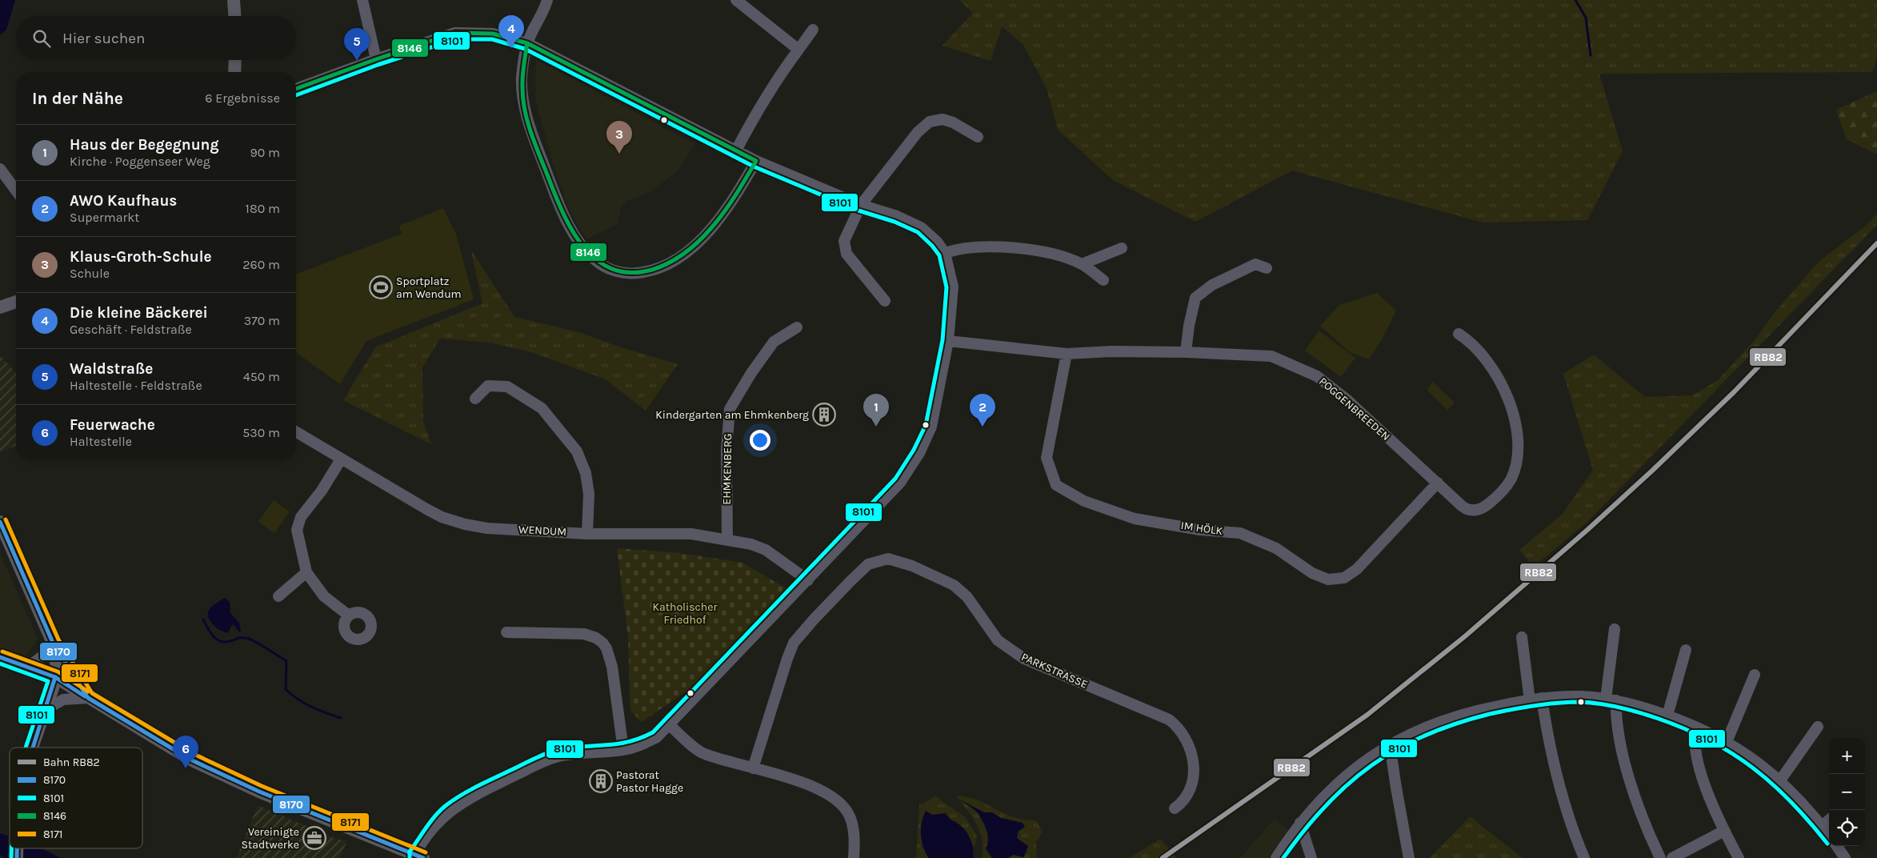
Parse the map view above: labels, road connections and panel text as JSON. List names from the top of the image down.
{
  "streets": {
    "street": [
      "POGGENBREEDEN",
      "EHMKENBERG",
      "IM HÖLK",
      "WENDUM",
      "PARKSTRASSE"
    ]
  },
  "crossings": [
    ["POGGENBREEDEN", "IM HÖLK"],
    ["EHMKENBERG", "WENDUM"]
  ],
  "parks": ["Katholischer Friedhof"],
  "places": {
    "sports": ["Sportplatz am Wendum"],
    "building": ["Kindergarten am Ehmkenberg", "Pastorat Pastor Hagge"],
    "office": ["Vereinigte Stadtwerke"]
  },
  "lines": [
    "transit line 8146",
    "transit line 8101",
    "rail line RB82",
    "transit line 8171",
    "transit line 8170"
  ],
  "legend": [
    "Bahn RB82",
    "8170",
    "8101",
    "8146",
    "8171"
  ],
  "page": {
    "pins": [
      "4",
      "5",
      "3",
      "1",
      "2",
      "6"
    ],
    "search": "Hier suchen",
    "heading": ["In der Nähe", "6 Ergebnisse"],
    "list": [
      {
        "mark": "1",
        "name": "Haus der Begegnung",
        "note": "Kirche · Poggenseer Weg",
        "value": "90 m"
      },
      {
        "mark": "2",
        "name": "AWO Kaufhaus",
        "note": "Supermarkt",
        "value": "180 m"
      },
      {
        "mark": "3",
        "name": "Klaus-Groth-Schule",
        "note": "Schule",
        "value": "260 m"
      },
      {
        "mark": "4",
        "name": "Die kleine Bäckerei",
        "note": "Geschäft · Feldstraße",
        "value": "370 m"
      },
      {
        "mark": "5",
        "name": "Waldstraße",
        "note": "Haltestelle · Feldstraße",
        "value": "450 m"
      },
      {
        "mark": "6",
        "name": "Feuerwache",
        "note": "Haltestelle",
        "value": "530 m"
      }
    ],
    "map_buttons": ["+", "−"]
  }
}
